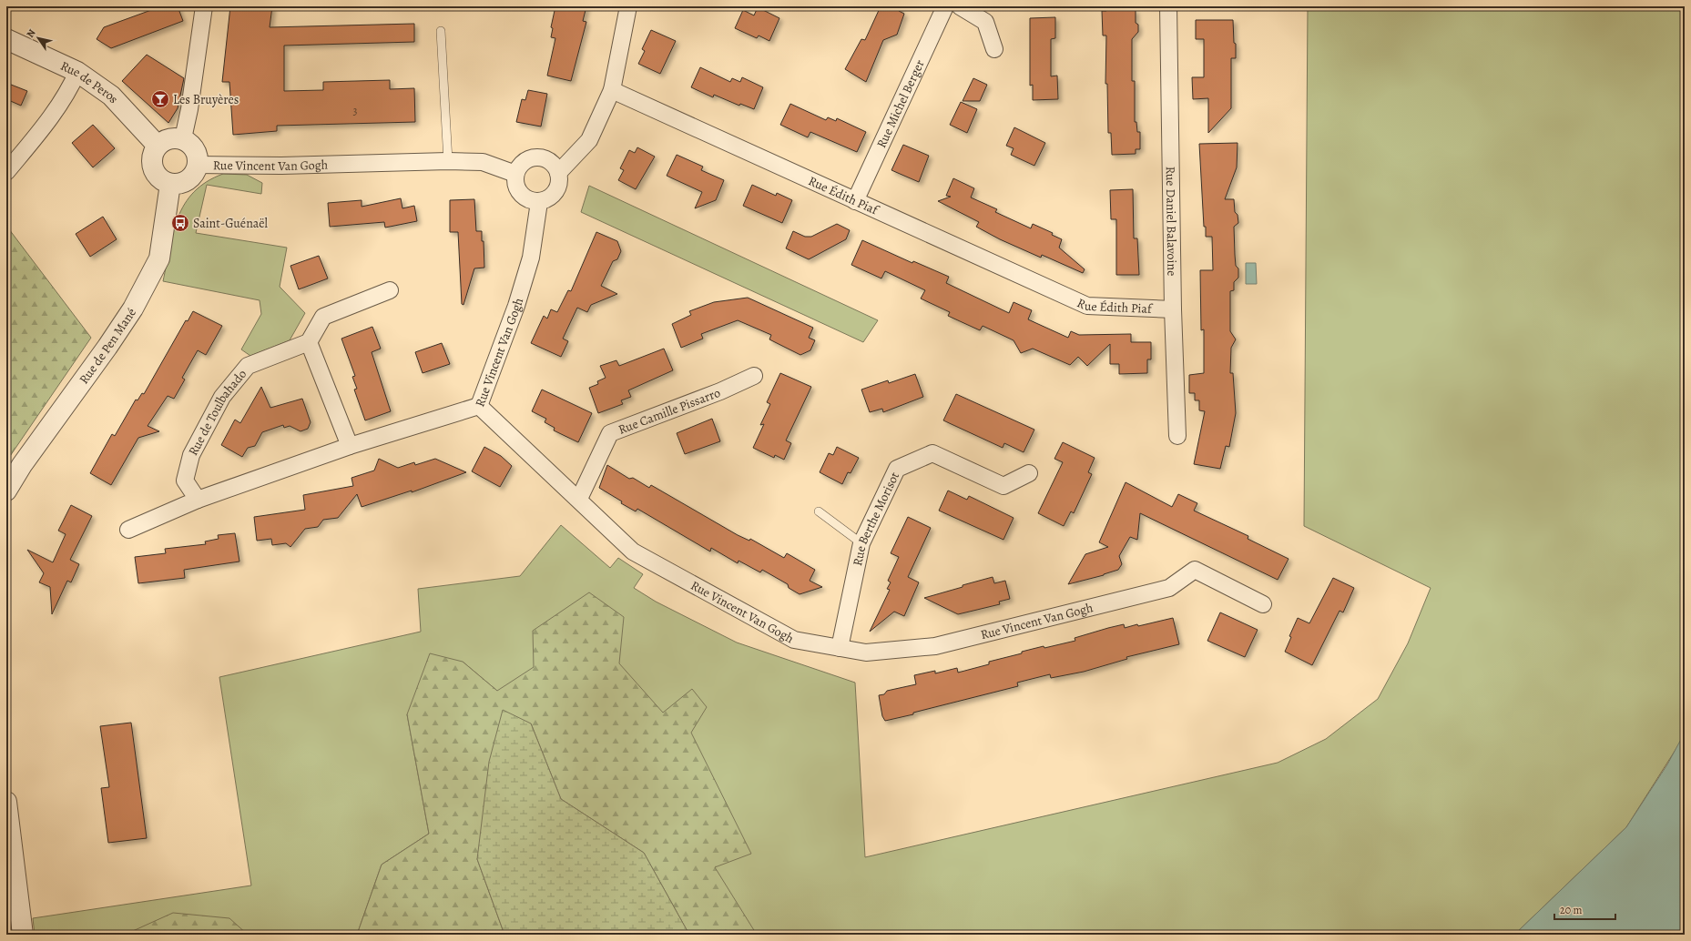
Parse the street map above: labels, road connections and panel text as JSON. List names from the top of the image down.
{
  "streets": {
    "street": [
      "Rue de Peros",
      "Rue Michel Berger",
      "Rue Vincent Van Gogh",
      "Rue Édith Piaf",
      "Rue Daniel Balavoine",
      "Rue de Pen Mané",
      "Rue Camille Pissarro",
      "Rue de Toulbahado",
      "Rue Berthe Morisot"
    ]
  },
  "crossings": [
    ["Rue de Peros", "Rue Vincent Van Gogh"],
    ["Rue de Peros", "Rue de Pen Mané"],
    ["Rue Michel Berger", "Rue Édith Piaf"],
    ["Rue Vincent Van Gogh", "Rue de Pen Mané"],
    ["Rue Vincent Van Gogh", "Rue Camille Pissarro"],
    ["Rue Vincent Van Gogh", "Rue Berthe Morisot"],
    ["Rue Édith Piaf", "Rue Daniel Balavoine"]
  ],
  "places": {
    "bar": ["Les Bruyères"],
    "bus stop": ["Saint-Guénaël"]
  },
  "house_numbers": ["3"],
  "scale_bar": "20 m",
  "north": "top left"
}
